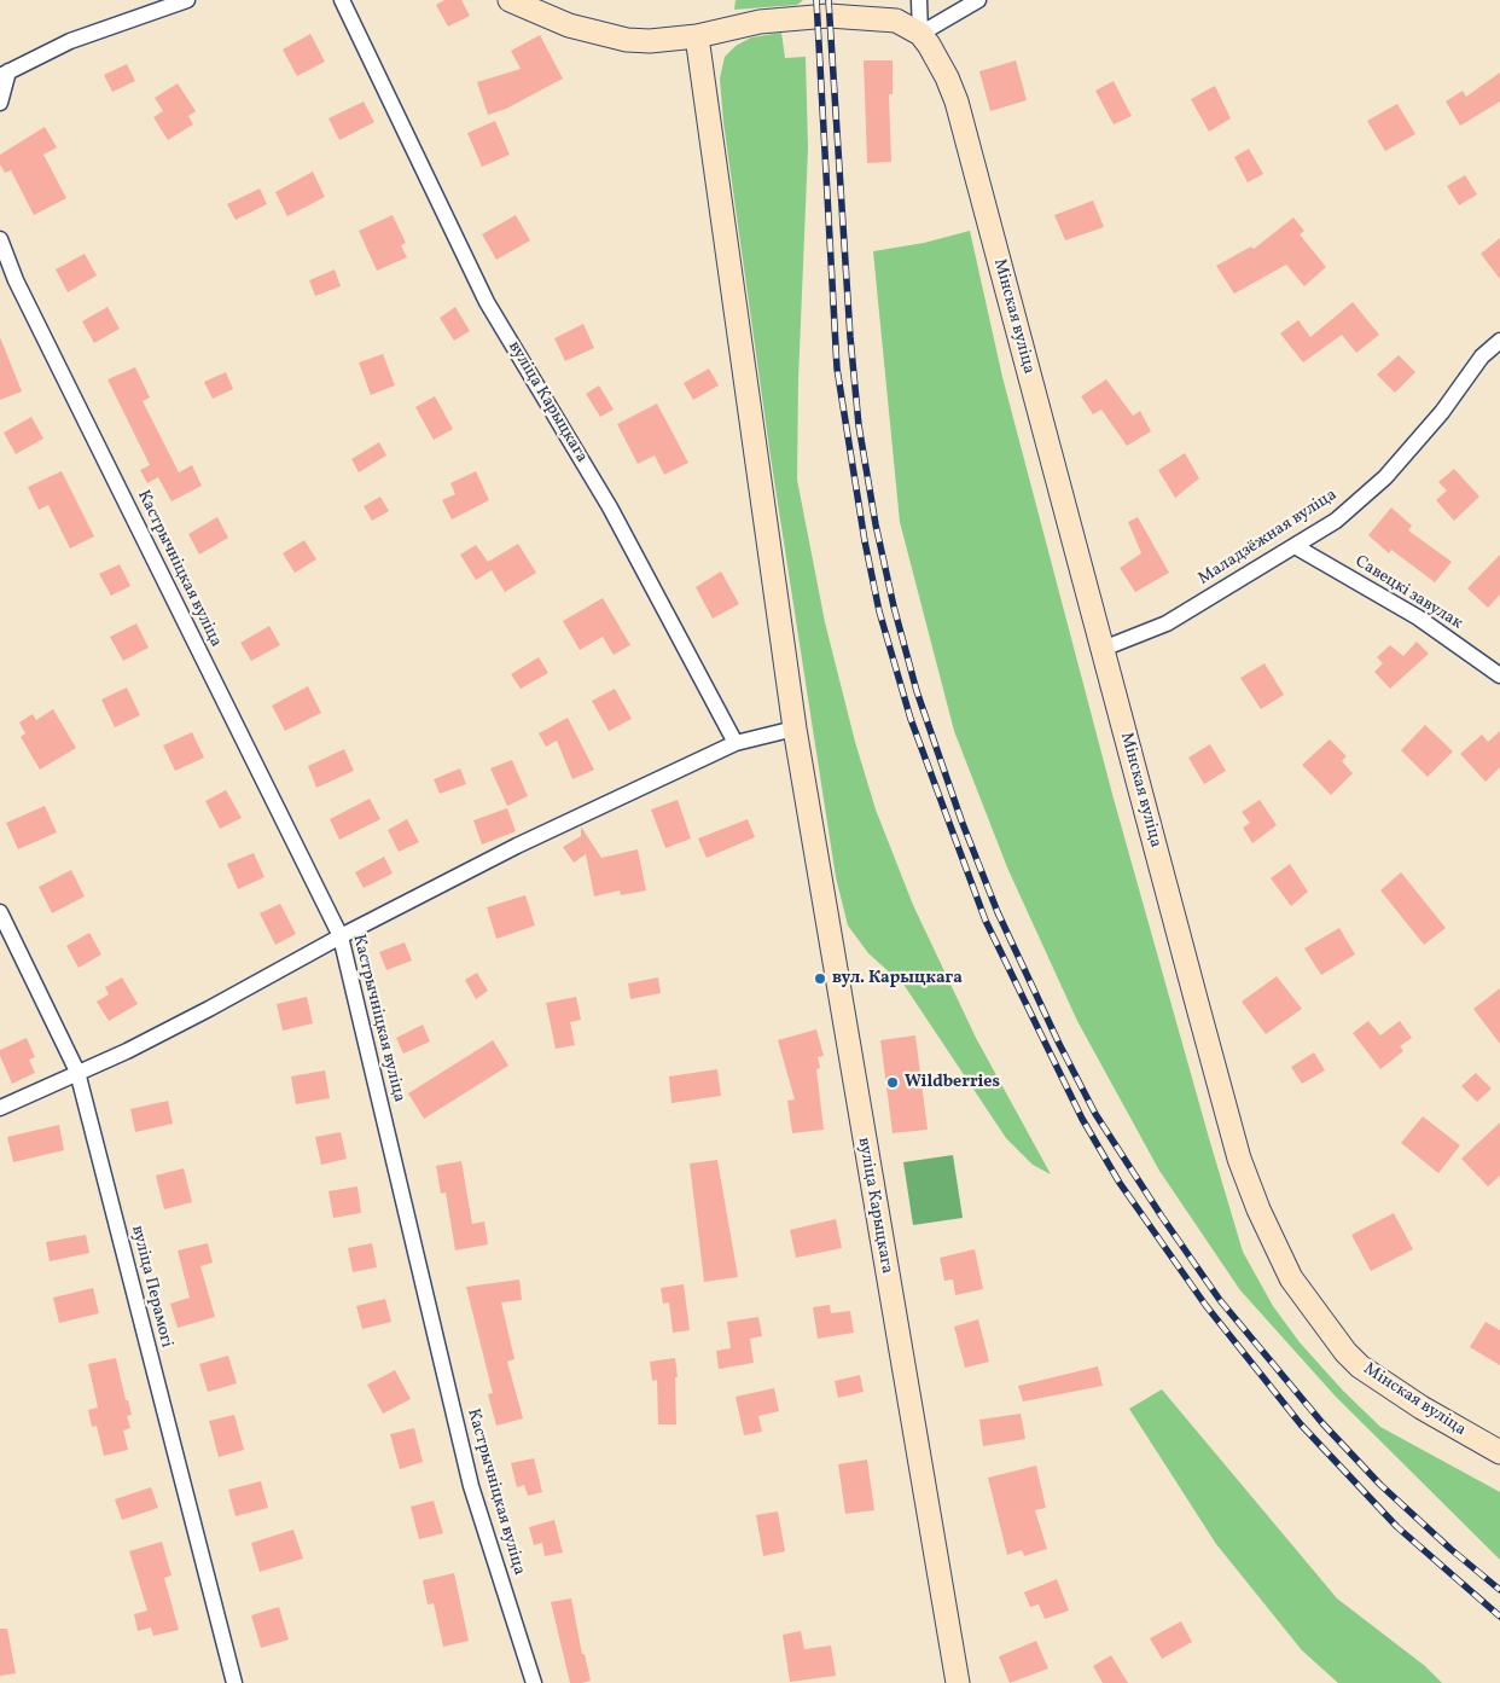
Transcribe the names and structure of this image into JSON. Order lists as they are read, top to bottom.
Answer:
{
  "streets": {
    "street": [
      "Мінская вуліца",
      "вуліца Карыцкага",
      "Маладзёжная вуліца",
      "Кастрычніцкая вуліца",
      "Савецкі завулак",
      "вуліца Перамогі"
    ]
  },
  "crossings": [
    ["Мінская вуліца", "Маладзёжная вуліца"],
    ["Маладзёжная вуліца", "Савецкі завулак"]
  ],
  "places": ["вул. Карыцкага", "Wildberries"]
}
